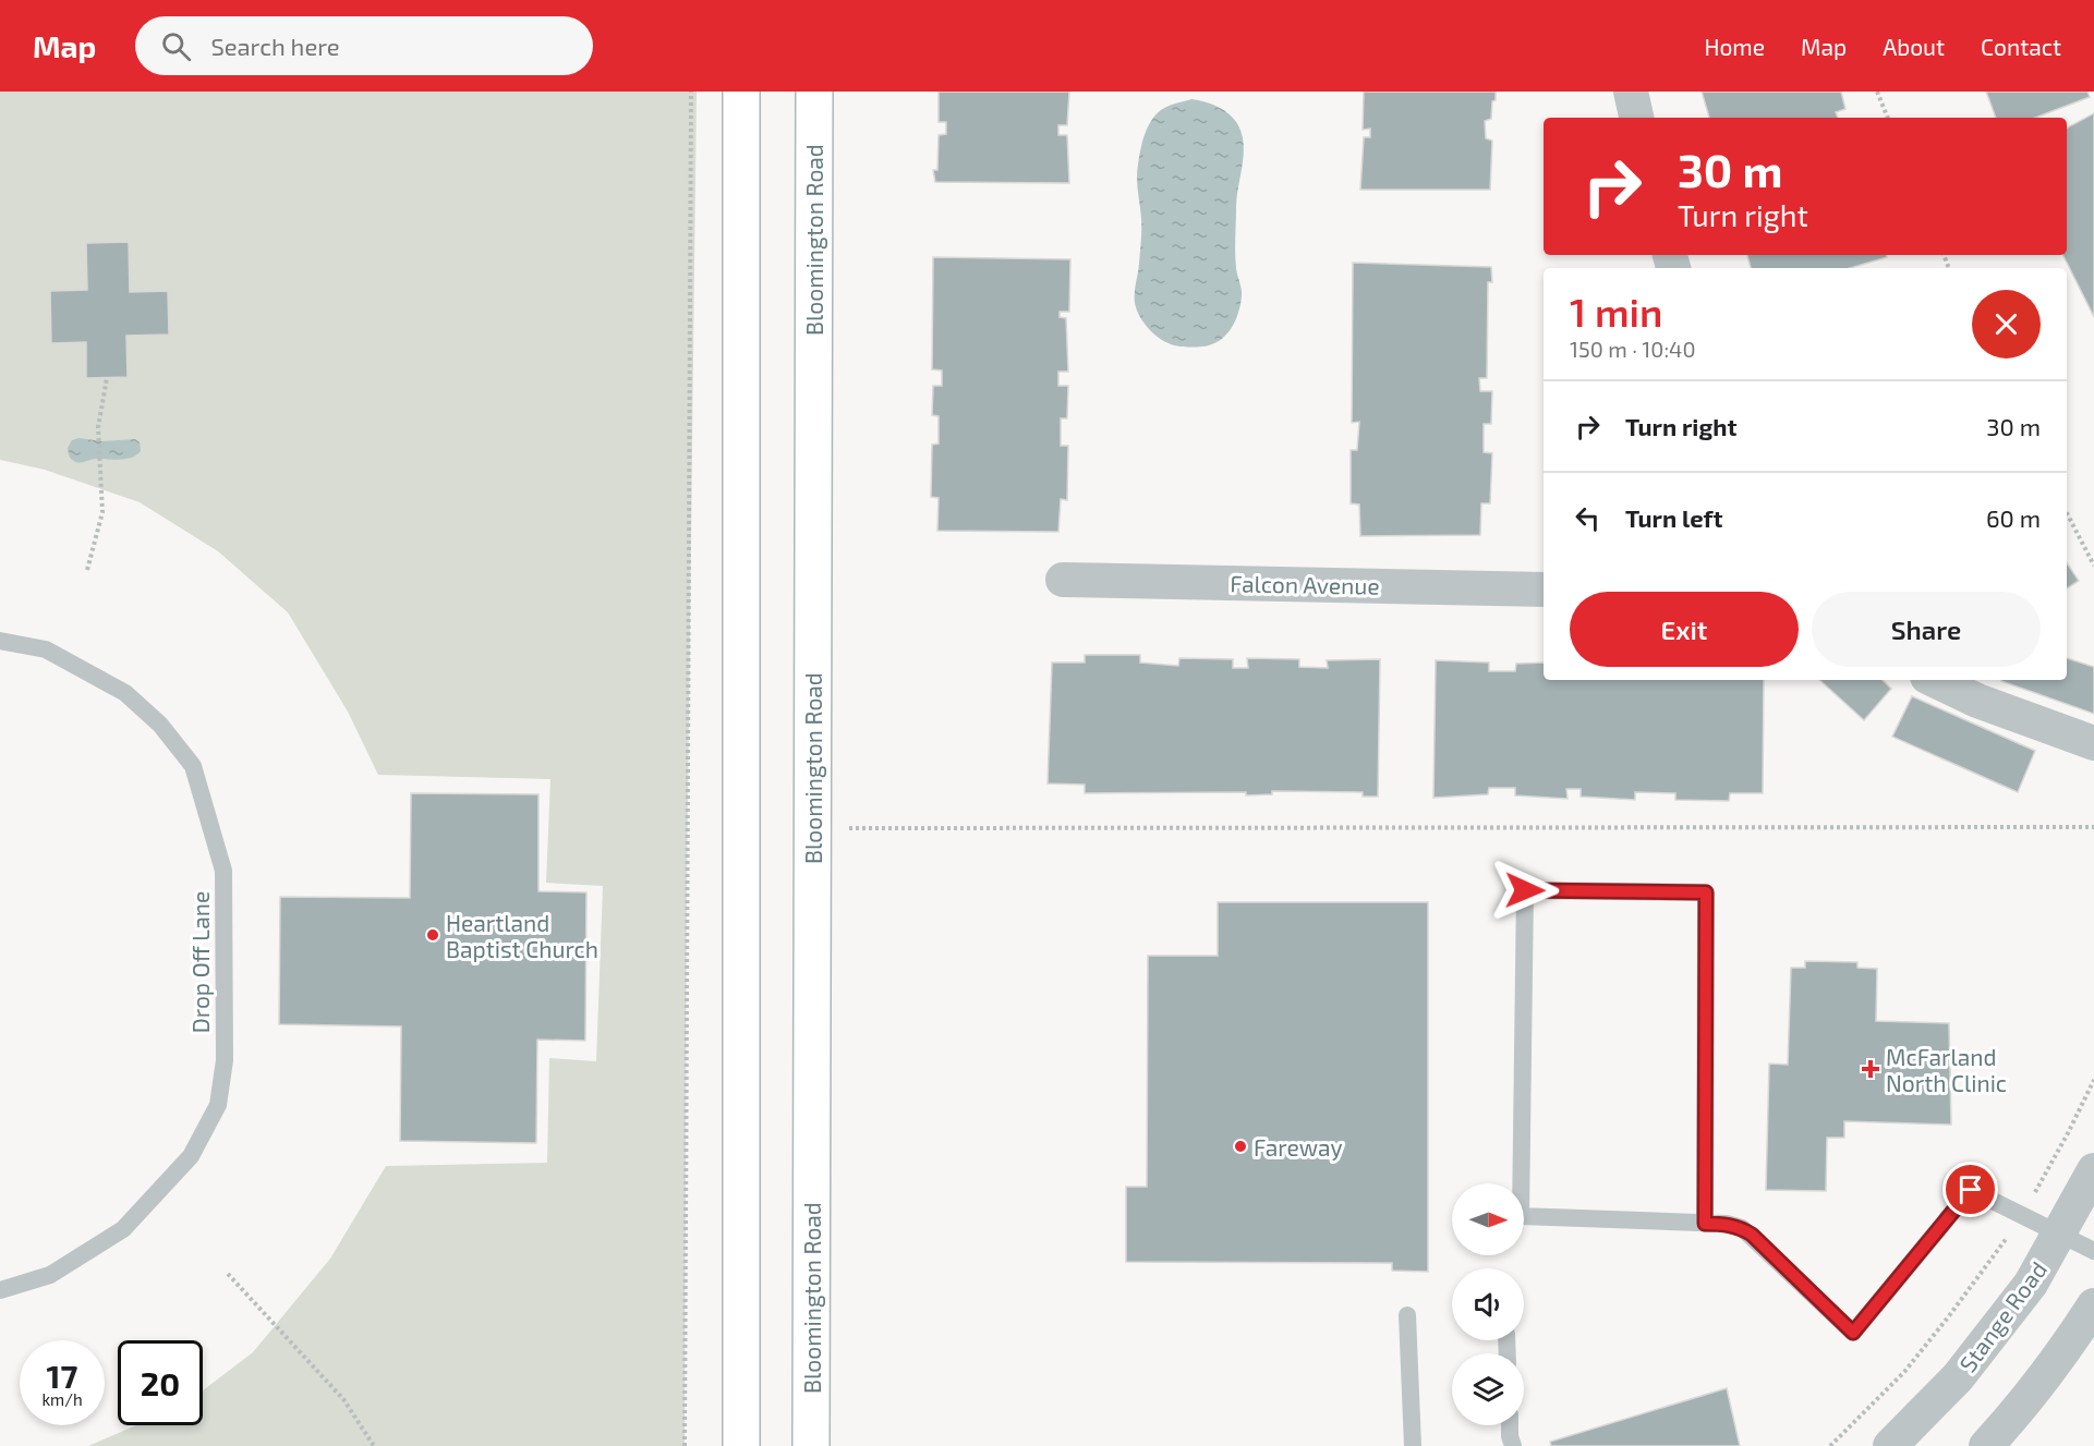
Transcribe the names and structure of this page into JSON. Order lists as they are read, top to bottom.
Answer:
{
  "streets": {
    "main road": ["Bloomington Road"],
    "street": ["Falcon Avenue", "Stange Road"],
    "lane": ["Drop Off Lane"]
  },
  "places": {
    "other": ["Heartland Baptist Church", "Fareway"],
    "health": ["McFarland North Clinic"]
  },
  "north": "right",
  "page": {
    "header": "Map",
    "search": "Search here",
    "nav": [
      "Home",
      "Map",
      "About",
      "Contact"
    ],
    "turn": ["30 m", "Turn right"],
    "heading": ["1 min", "150 m · 10:40"],
    "list": [
      {
        "name": "Turn right",
        "value": "30 m"
      },
      {
        "name": "Turn left",
        "value": "60 m"
      }
    ],
    "buttons": ["Exit", "Share"],
    "speed": "17 km/h",
    "limit": "20"
  }
}
